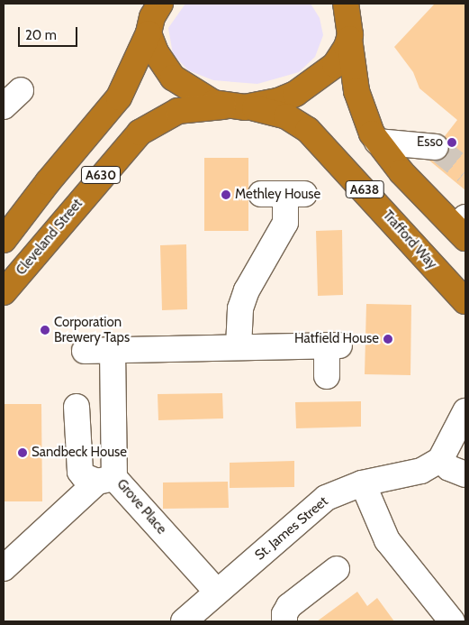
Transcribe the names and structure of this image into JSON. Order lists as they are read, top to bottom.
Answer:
{
  "streets": {
    "highway": [
      "A630",
      "A638",
      "Cleveland Street",
      "Trafford Way"
    ],
    "street": ["Grove Place", "St. James Street"]
  },
  "crossings": [
    ["A630", "A638"],
    ["A638", "Cleveland Street"],
    ["A638", "Trafford Way"],
    ["Cleveland Street", "Trafford Way"],
    ["Grove Place", "St. James Street"]
  ],
  "places": [
    "Esso",
    "Methley House",
    "Corporation Brewery Taps",
    "Hatfield House",
    "Sandbeck House"
  ],
  "scale_bar": "20 m"
}
